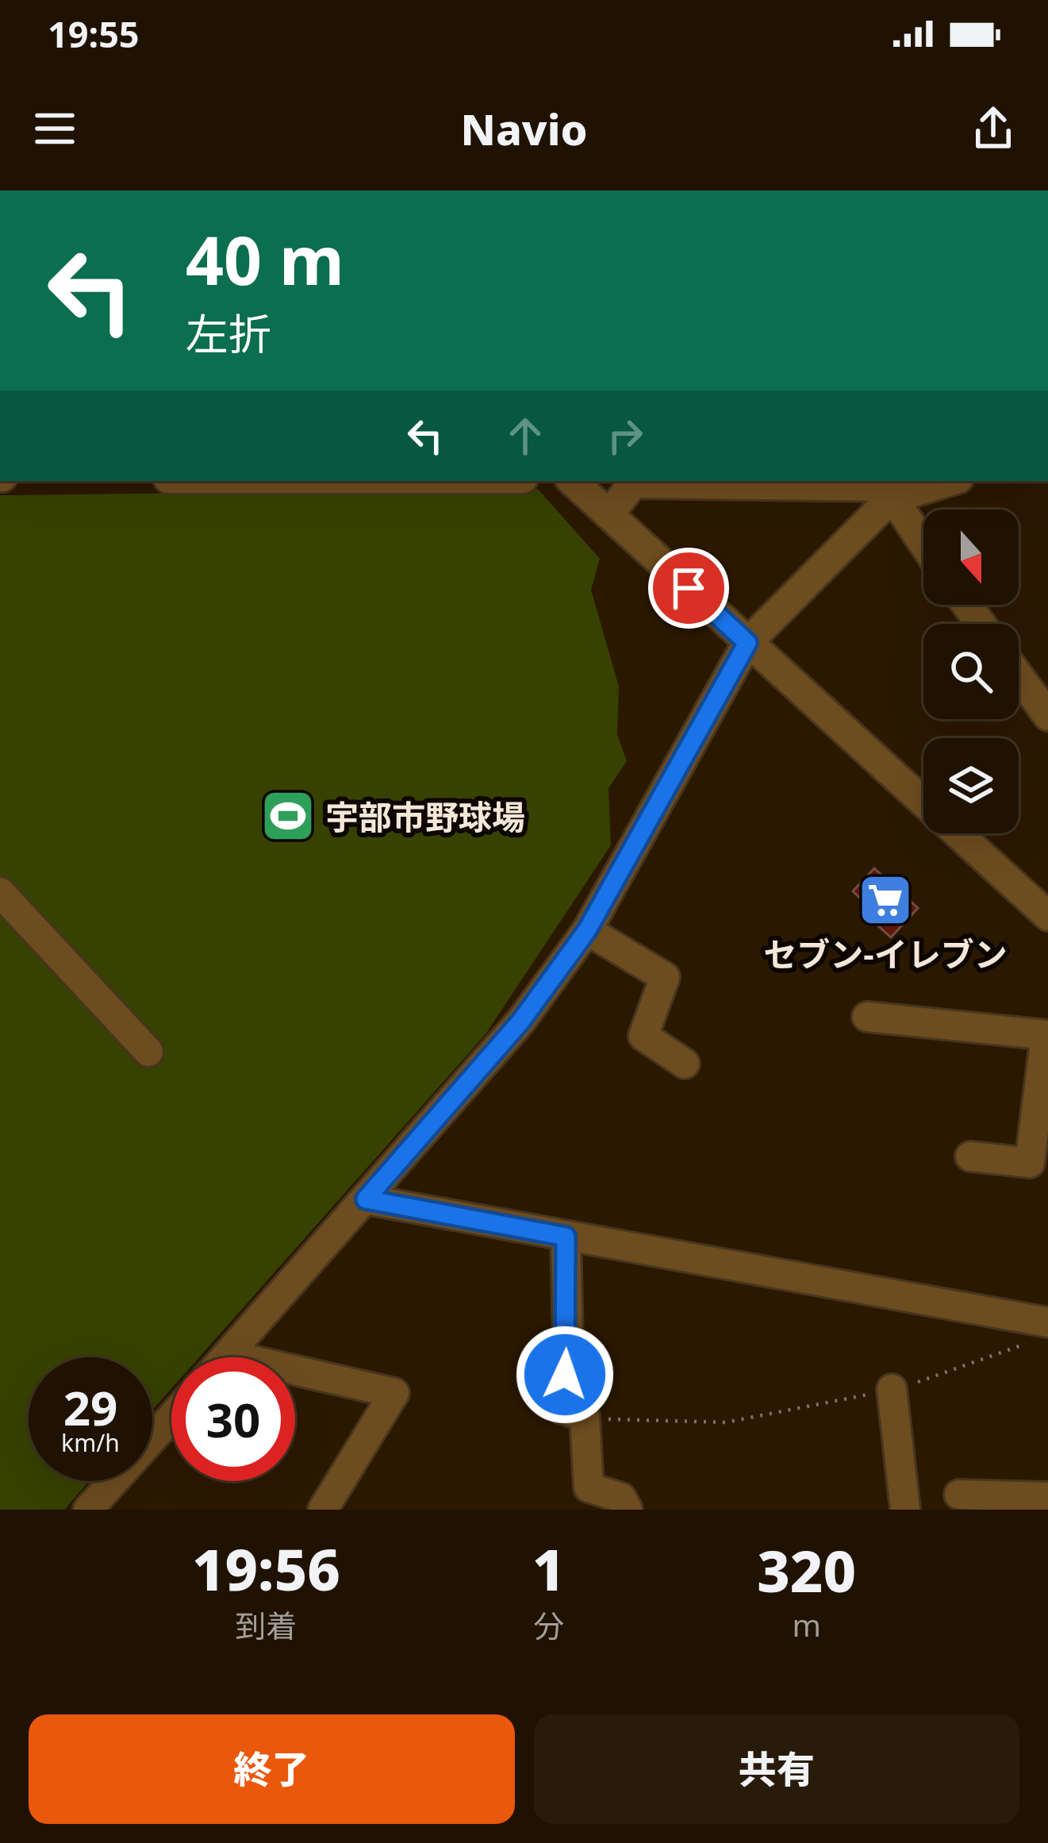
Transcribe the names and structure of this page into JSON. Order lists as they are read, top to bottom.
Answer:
{
  "places": {
    "sports": ["宇部市野球場"],
    "supermarket": ["セブン-イレブン"]
  },
  "north": "bottom",
  "page": {
    "status": "19:55",
    "header": "Navio",
    "turn": ["40 m", "左折"],
    "speed": "29 km/h",
    "limit": "30",
    "eta": [
      "19:56",
      "到着",
      "1",
      "分",
      "320",
      "m"
    ],
    "buttons": ["終了", "共有"]
  }
}
